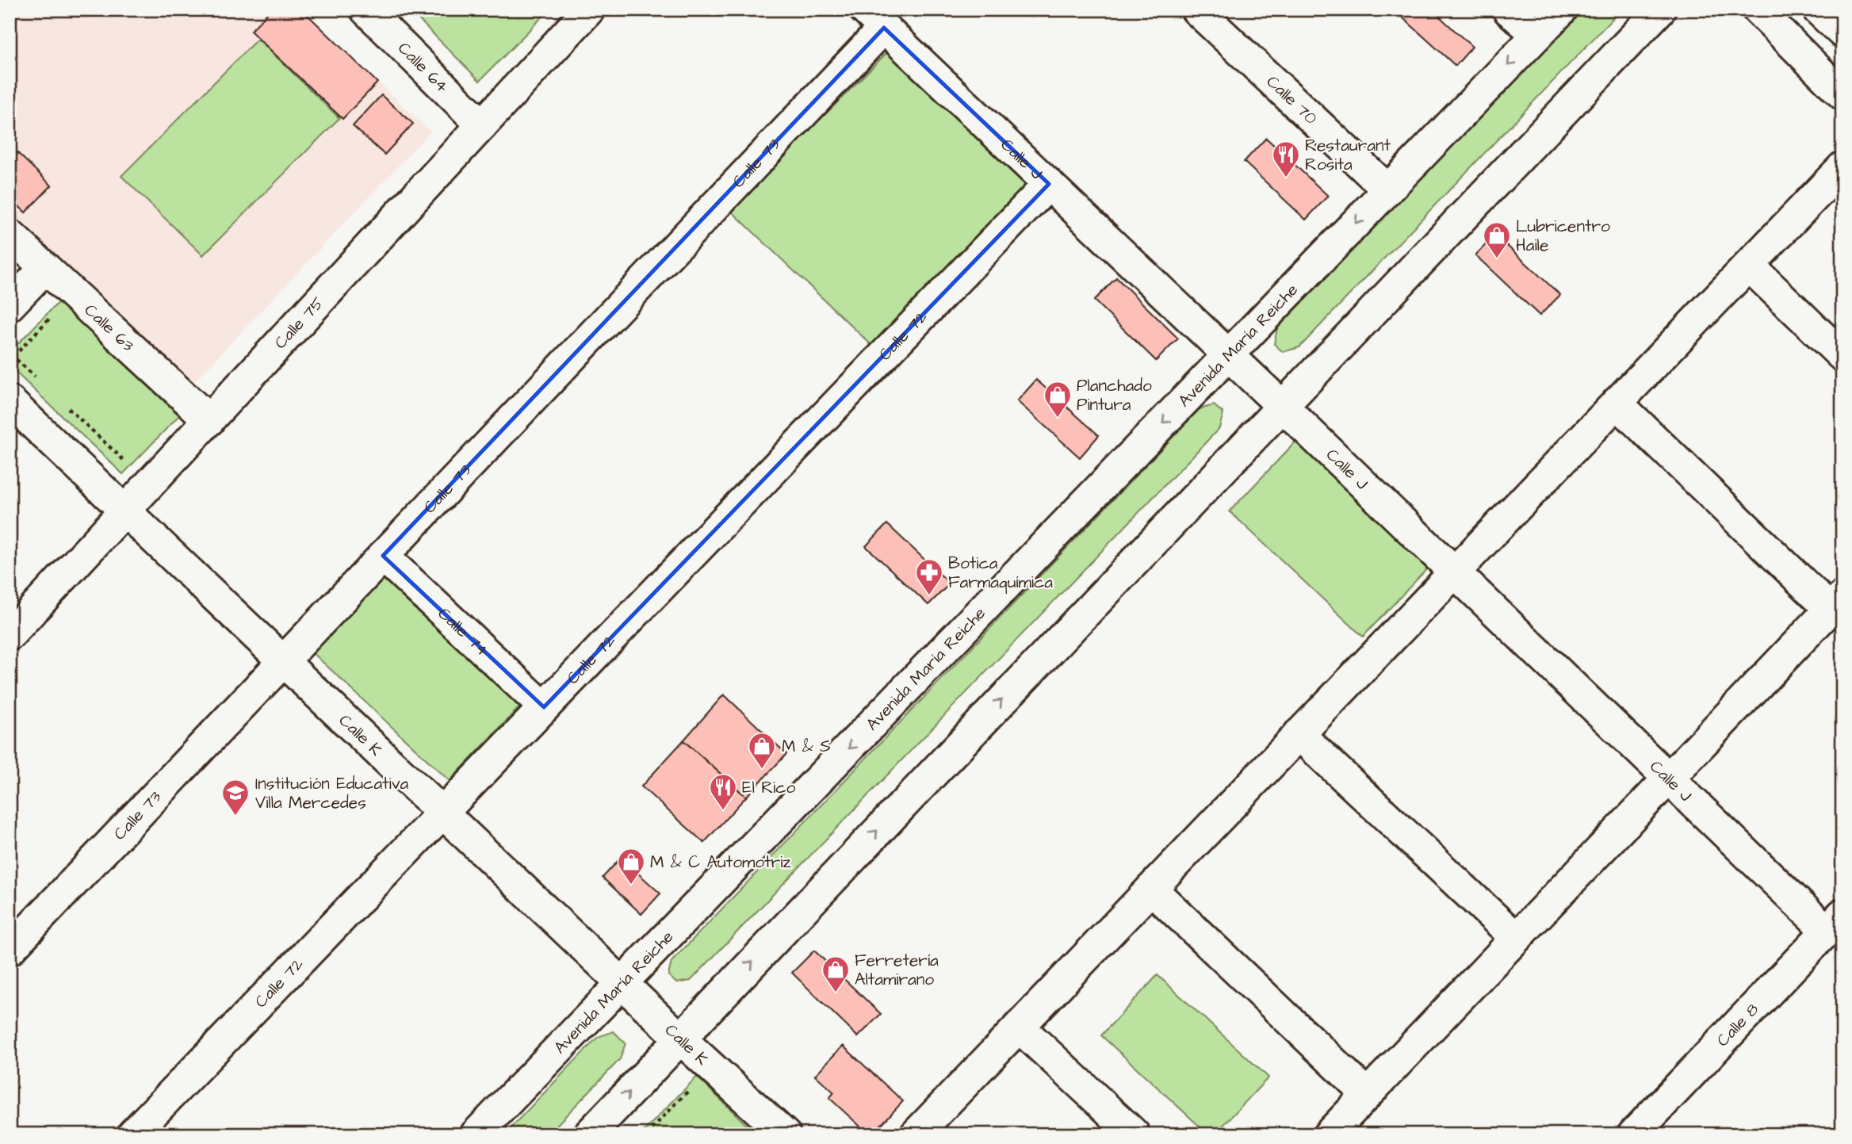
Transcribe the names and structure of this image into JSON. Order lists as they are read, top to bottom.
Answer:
{
  "streets": {
    "street": [
      "Calle 64",
      "Calle 70",
      "Calle J",
      "Calle 73",
      "Calle 75",
      "Calle 63",
      "Calle 72",
      "Avenida María Reiche",
      "Calle 74",
      "Calle K",
      "Calle 8"
    ]
  },
  "crossings": [
    ["Calle 64", "Calle 75"],
    ["Calle 70", "Avenida María Reiche"],
    ["Calle J", "Calle 73"],
    ["Calle J", "Calle 72"],
    ["Calle J", "Avenida María Reiche"],
    ["Calle J", "Calle 8"],
    ["Calle 73", "Calle 74"],
    ["Calle 73", "Calle K"],
    ["Calle 75", "Calle 63"],
    ["Calle 75", "Calle K"],
    ["Calle 72", "Calle 74"],
    ["Calle 72", "Calle K"],
    ["Avenida María Reiche", "Calle K"]
  ],
  "places": {
    "restaurant": ["Restaurant Rosita", "El Rico"],
    "shop": [
      "Lubricentro Haile",
      "Planchado Pintura",
      "M & S",
      "M & C Automotriz",
      "Ferretería Altamirano"
    ],
    "pharmacy": ["Botica Farmaquímica"],
    "school or university": ["Institución Educativa Villa Mercedes"]
  }
}
